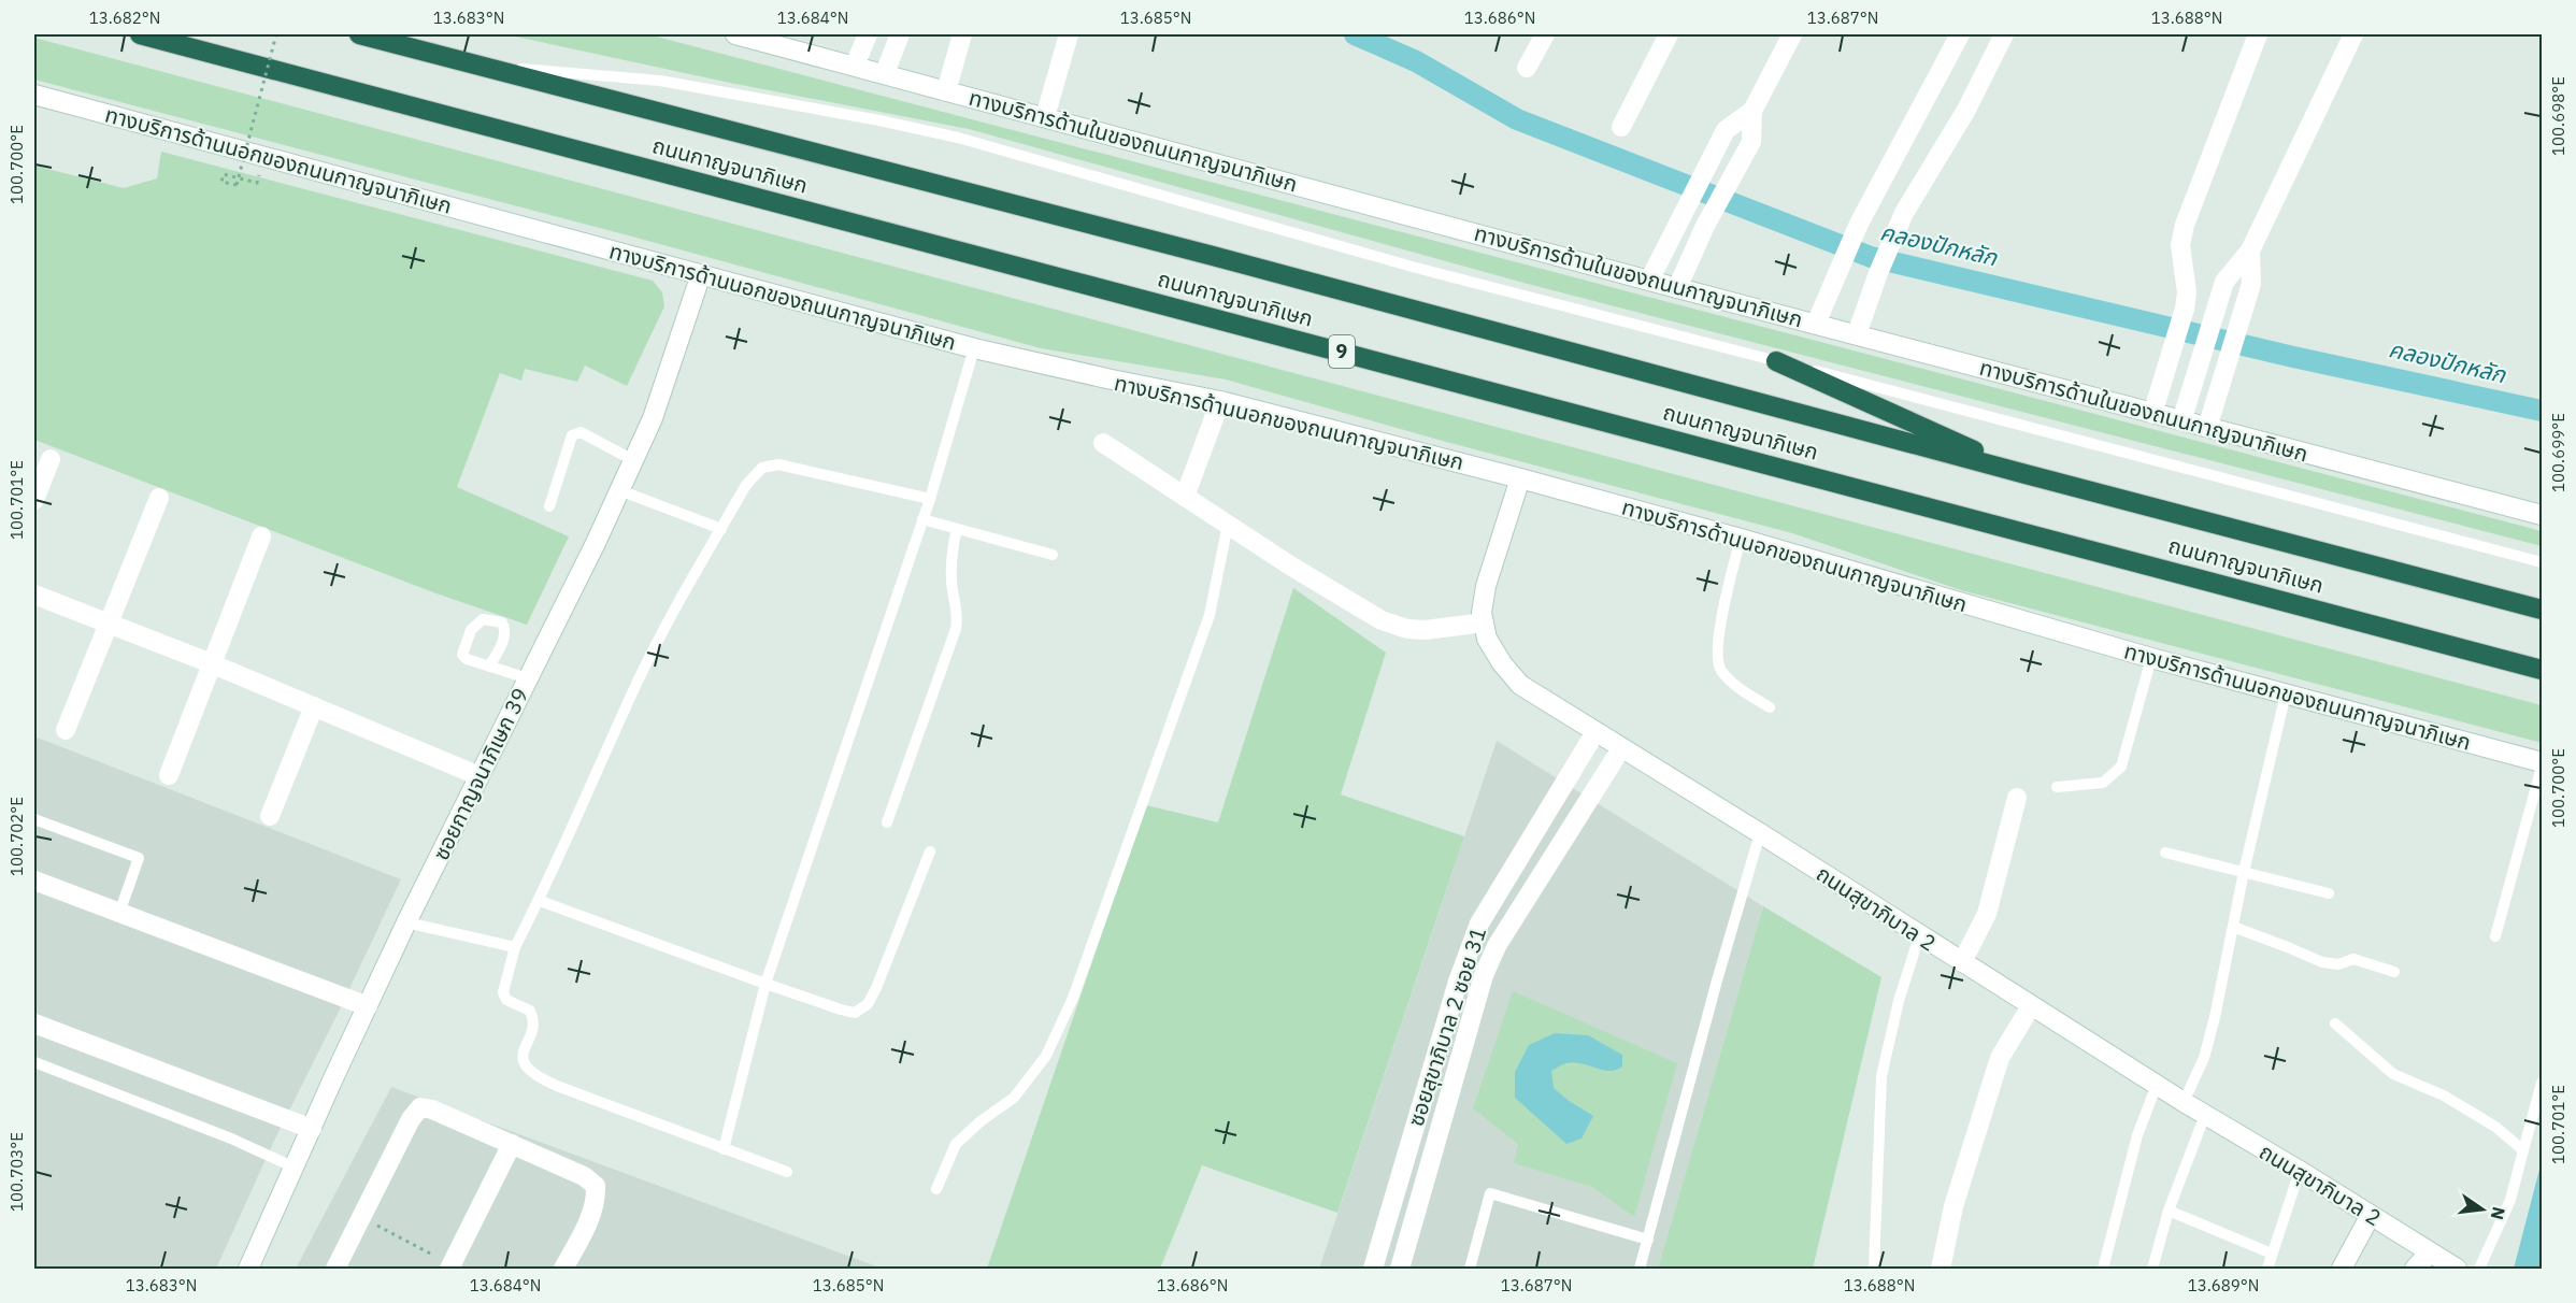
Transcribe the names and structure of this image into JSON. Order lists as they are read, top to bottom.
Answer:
{
  "streets": {
    "highway": ["ถนนกาญจนาภิเษก", "9"],
    "street": [
      "ทางบริการด้านในของถนนกาญจนาภิเษก",
      "ทางบริการด้านนอกของถนนกาญจนาภิเษก",
      "ซอยกาญจนาภิเษก 39",
      "ถนนสุขาภิบาล 2",
      "ซอยสุขาภิบาล 2 ซอย 31"
    ]
  },
  "crossings": [
    ["ทางบริการด้านนอกของถนนกาญจนาภิเษก", "ซอยกาญจนาภิเษก 39"],
    ["ทางบริการด้านนอกของถนนกาญจนาภิเษก", "ถนนสุขาภิบาล 2"],
    ["ถนนสุขาภิบาล 2", "ซอยสุขาภิบาล 2 ซอย 31"]
  ],
  "water": ["คลองปักหลัก"],
  "north": "right",
  "coordinates": [
    "13.682°N",
    "13.683°N",
    "13.684°N",
    "13.685°N",
    "13.686°N",
    "13.687°N",
    "13.688°N",
    "100.698°E",
    "100.700°E",
    "100.699°E",
    "100.701°E",
    "100.702°E",
    "100.703°E",
    "13.689°N"
  ]
}
